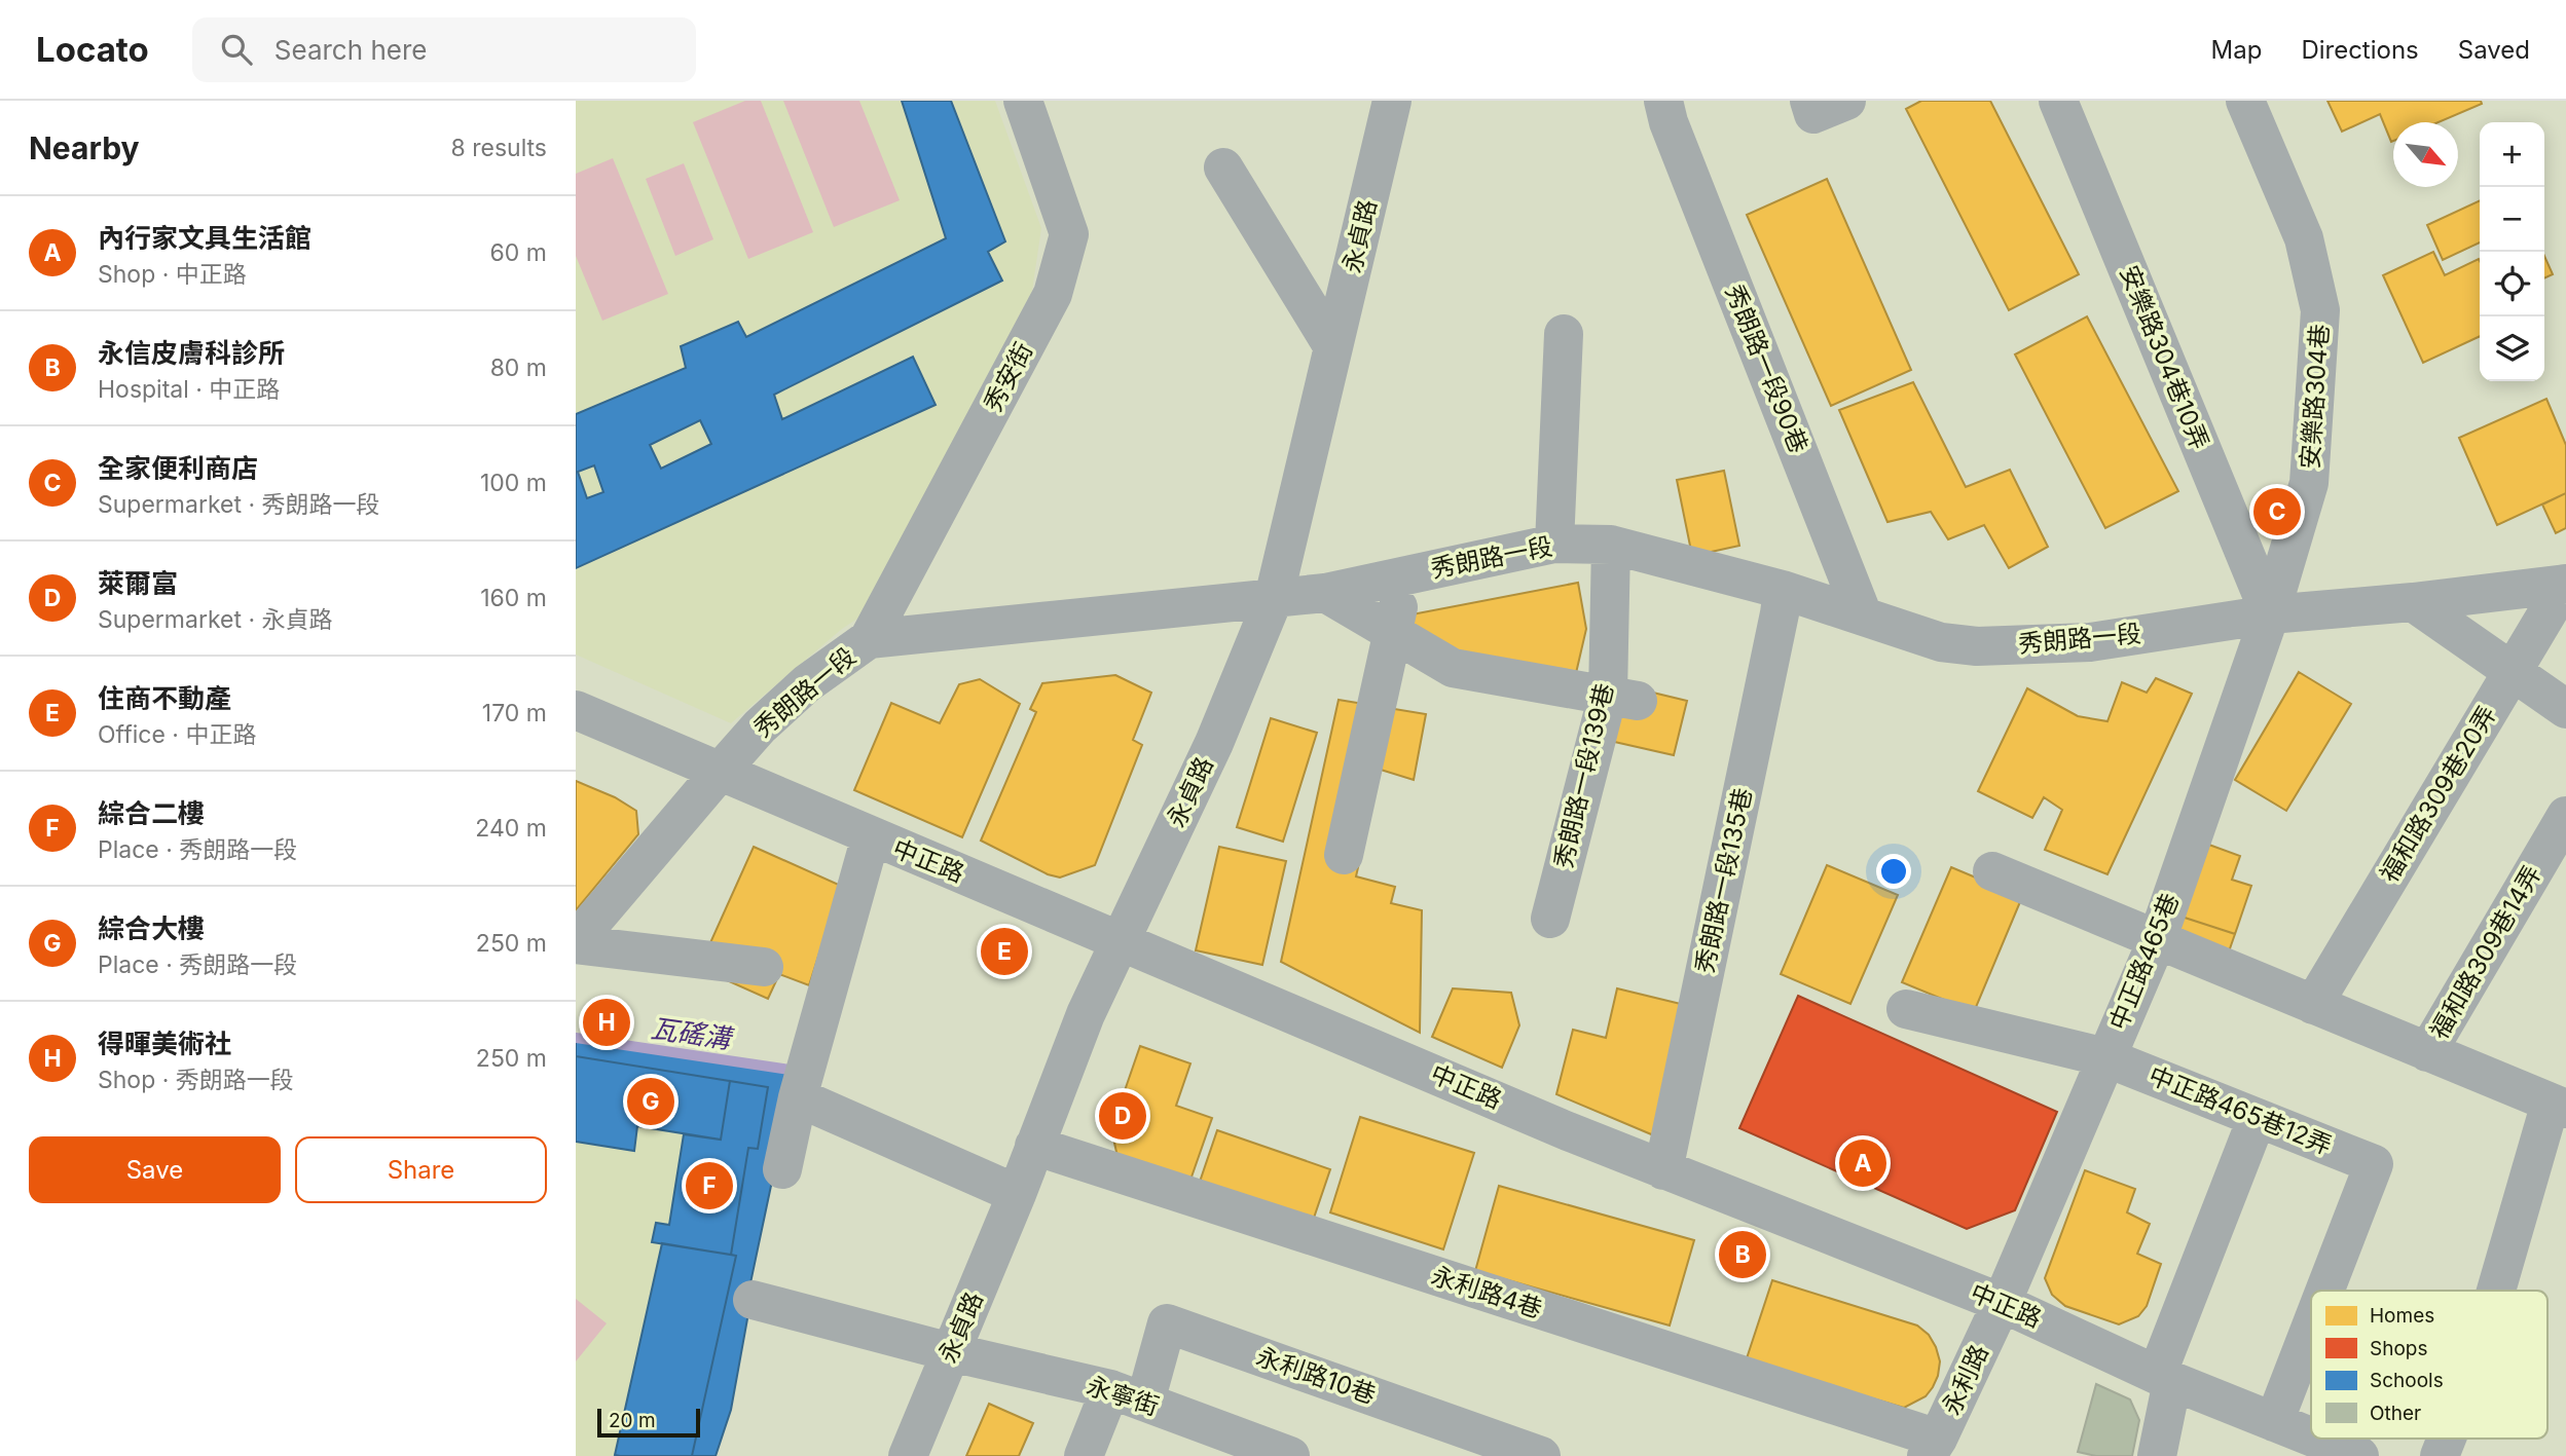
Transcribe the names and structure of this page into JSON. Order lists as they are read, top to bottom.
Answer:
{
  "streets": {
    "street": [
      "永貞路",
      "安樂路304巷10弄",
      "秀朗路一段90巷",
      "秀安街",
      "安樂路304巷",
      "秀朗路一段",
      "秀朗路一段139巷",
      "福和路309巷20弄",
      "中正路",
      "秀朗路一段135巷",
      "福和路309巷14弄",
      "中正路465巷",
      "中正路465巷12弄",
      "永利路4巷",
      "永利路10巷",
      "永利路",
      "永寧街"
    ]
  },
  "crossings": [
    ["永貞路", "秀朗路一段"],
    ["永貞路", "中正路"],
    ["永貞路", "永利路4巷"],
    ["永貞路", "永寧街"],
    ["安樂路304巷10弄", "安樂路304巷"],
    ["安樂路304巷10弄", "秀朗路一段"],
    ["安樂路304巷10弄", "中正路465巷"],
    ["秀朗路一段90巷", "秀朗路一段"],
    ["秀安街", "秀朗路一段"],
    ["安樂路304巷", "秀朗路一段"],
    ["安樂路304巷", "中正路465巷"],
    ["秀朗路一段", "秀朗路一段139巷"],
    ["秀朗路一段", "福和路309巷20弄"],
    ["秀朗路一段", "中正路"],
    ["秀朗路一段", "秀朗路一段135巷"],
    ["秀朗路一段", "中正路465巷"],
    ["中正路", "秀朗路一段135巷"],
    ["中正路", "中正路465巷"],
    ["中正路", "中正路465巷12弄"],
    ["中正路", "永利路"],
    ["中正路465巷", "中正路465巷12弄"],
    ["中正路465巷", "永利路"],
    ["永利路4巷", "永利路"],
    ["永利路10巷", "永寧街"]
  ],
  "water": ["瓦磘溝"],
  "legend": [
    "Homes",
    "Shops",
    "Schools",
    "Other"
  ],
  "scale_bar": "20 m",
  "north": "bottom right",
  "page": {
    "header": "Locato",
    "search": "Search here",
    "nav": ["Map", "Directions", "Saved"],
    "heading": ["Nearby", "8 results"],
    "map_buttons": ["+", "−"],
    "list": [
      {
        "mark": "A",
        "name": "內行家文具生活館",
        "note": "Shop · 中正路",
        "value": "60 m"
      },
      {
        "mark": "B",
        "name": "永信皮膚科診所",
        "note": "Hospital · 中正路",
        "value": "80 m"
      },
      {
        "mark": "C",
        "name": "全家便利商店",
        "note": "Supermarket · 秀朗路一段",
        "value": "100 m"
      },
      {
        "mark": "D",
        "name": "萊爾富",
        "note": "Supermarket · 永貞路",
        "value": "160 m"
      },
      {
        "mark": "E",
        "name": "住商不動產",
        "note": "Office · 中正路",
        "value": "170 m"
      },
      {
        "mark": "F",
        "name": "綜合二樓",
        "note": "Place · 秀朗路一段",
        "value": "240 m"
      },
      {
        "mark": "G",
        "name": "綜合大樓",
        "note": "Place · 秀朗路一段",
        "value": "250 m"
      },
      {
        "mark": "H",
        "name": "得暉美術社",
        "note": "Shop · 秀朗路一段",
        "value": "250 m"
      }
    ],
    "pins": [
      "C",
      "E",
      "H",
      "G",
      "D",
      "A",
      "F",
      "B"
    ],
    "buttons": ["Save", "Share"],
    "scale": "20 m"
  }
}
